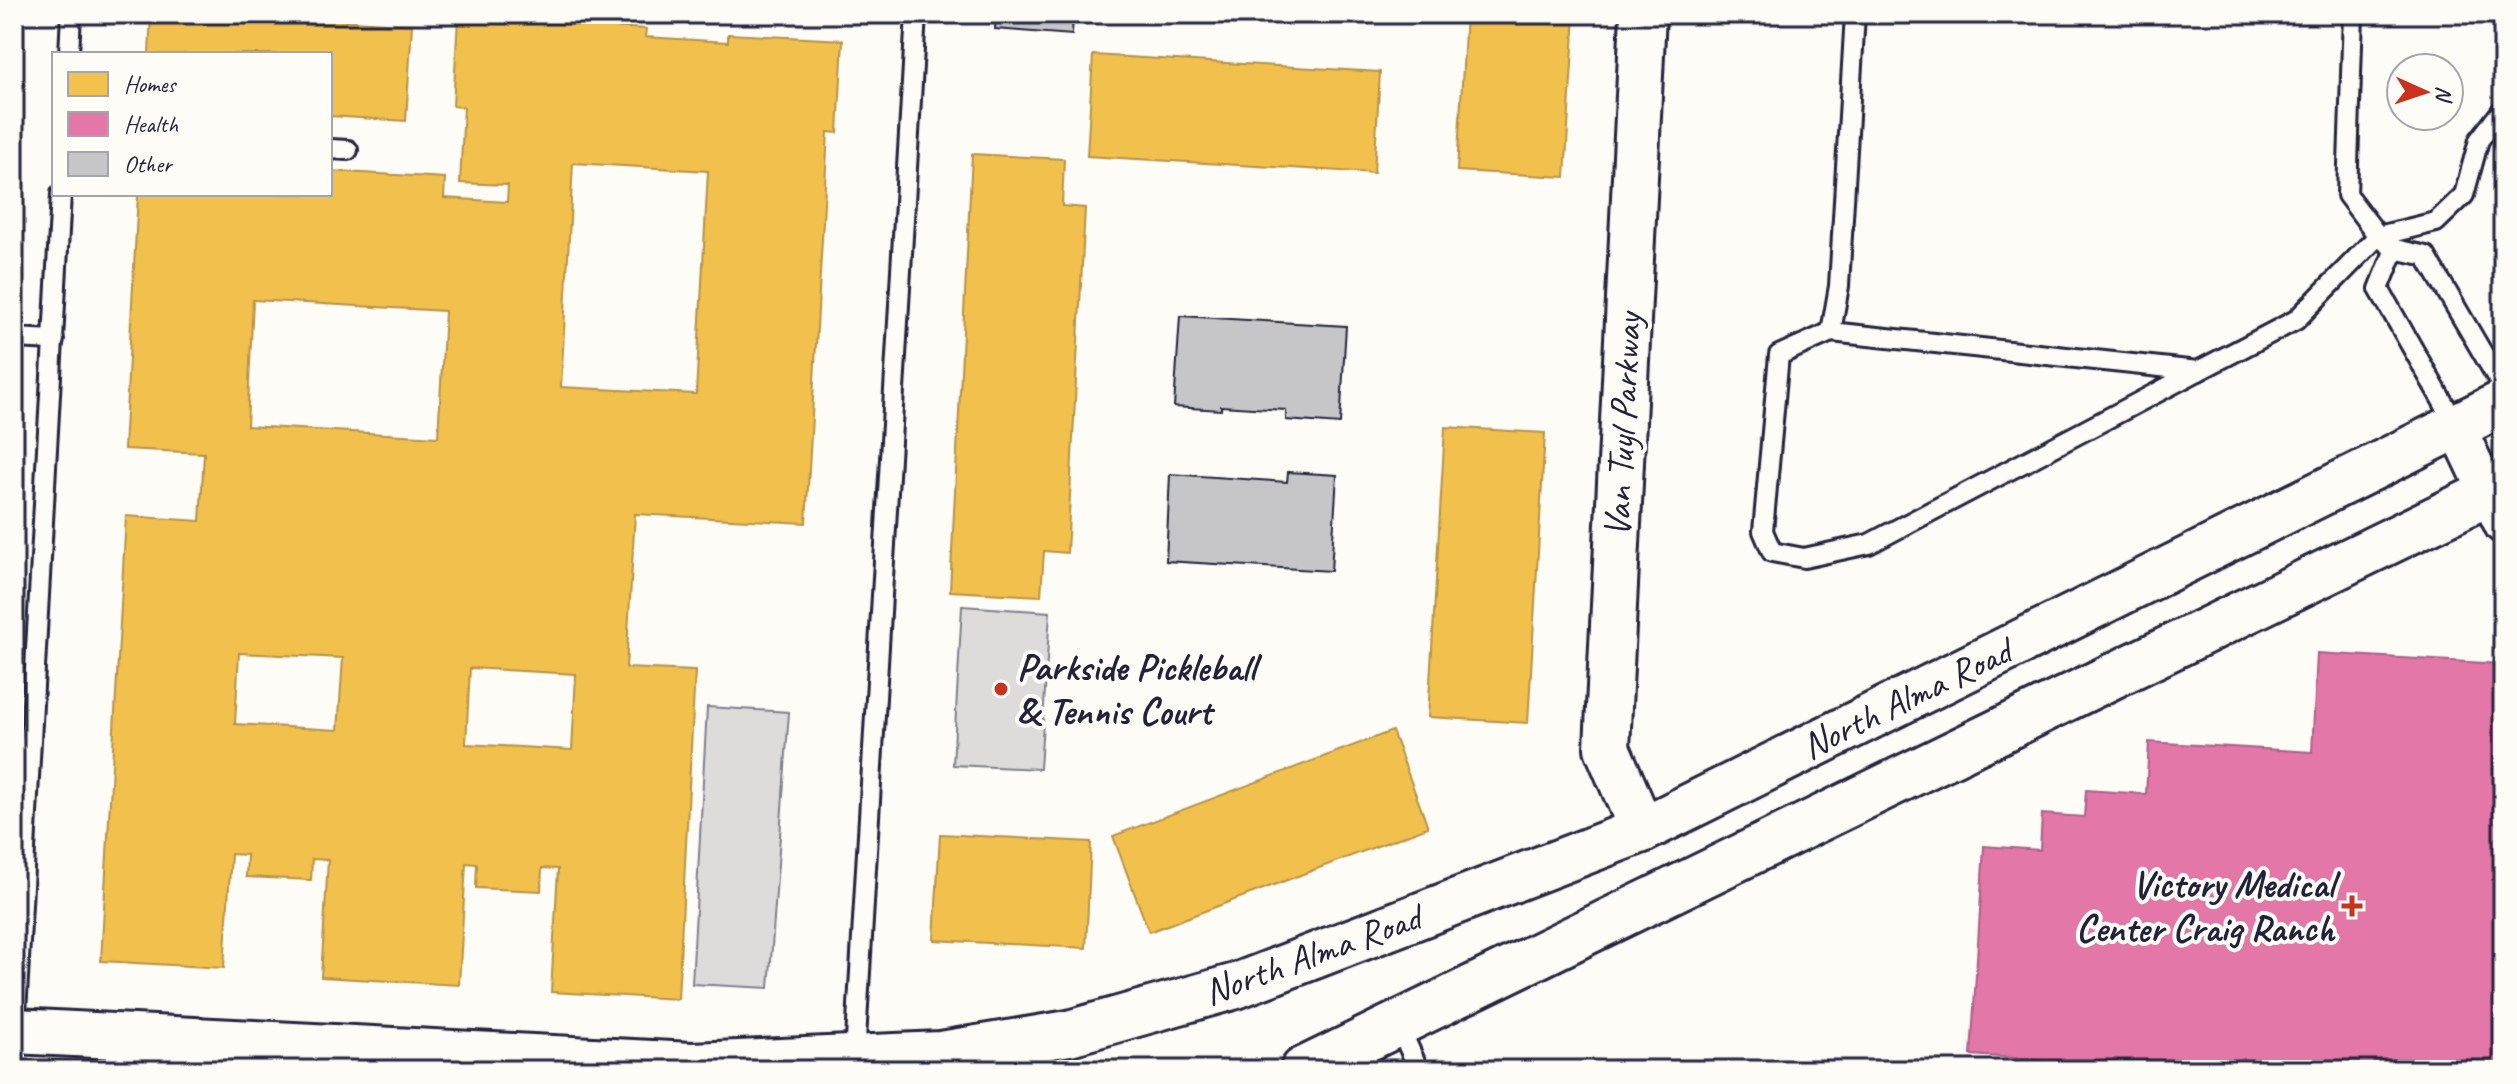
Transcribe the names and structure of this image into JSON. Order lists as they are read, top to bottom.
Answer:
{
  "streets": {
    "main road": ["Van Tuyl Parkway", "North Alma Road"]
  },
  "crossings": [
    ["Van Tuyl Parkway", "North Alma Road"]
  ],
  "places": {
    "other": ["Parkside Pickleball & Tennis Court"],
    "health": ["Victory Medical Center Craig Ranch"]
  },
  "legend": ["Homes", "Health", "Other"],
  "north": "right"
}
